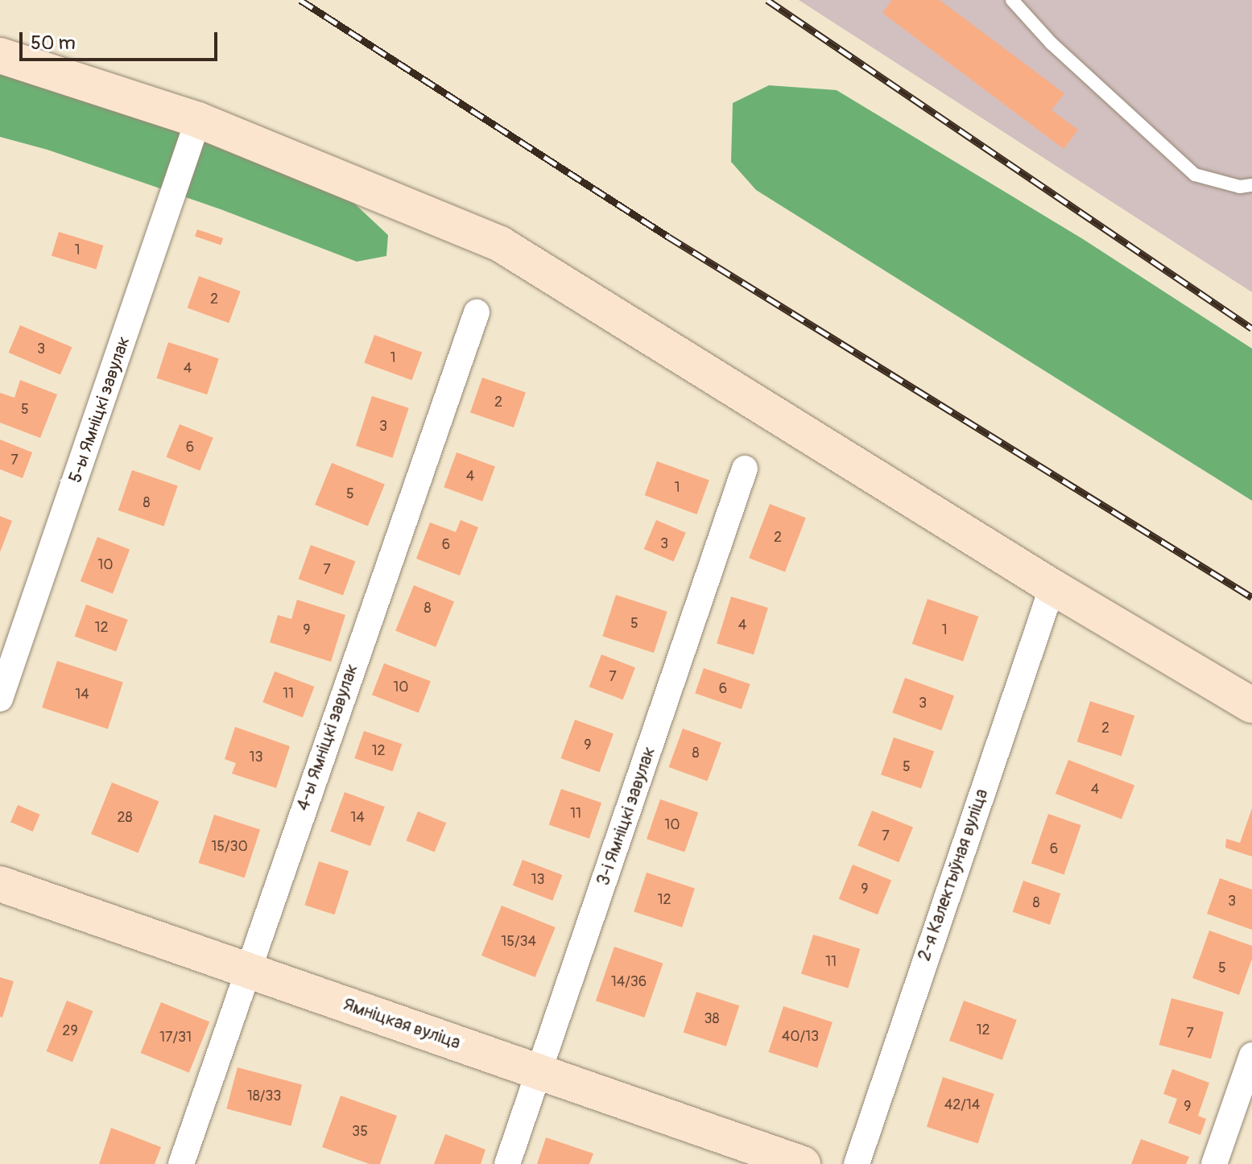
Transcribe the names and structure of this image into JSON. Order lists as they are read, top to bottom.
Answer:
{
  "streets": {
    "main road": ["Ямніцкая вуліца"],
    "street": [
      "5-ы Ямніцкі завулак",
      "4-ы Ямніцкі завулак",
      "3-і Ямніцкі завулак",
      "2-я Калектыўная вуліца"
    ]
  },
  "crossings": [
    ["4-ы Ямніцкі завулак", "Ямніцкая вуліца"],
    ["3-і Ямніцкі завулак", "Ямніцкая вуліца"]
  ],
  "house_numbers": [
    "1",
    "2",
    "3",
    "1",
    "4",
    "2",
    "5",
    "3",
    "6",
    "7",
    "4",
    "1",
    "5",
    "8",
    "2",
    "3",
    "6",
    "10",
    "7",
    "8",
    "5",
    "4",
    "12",
    "9",
    "1",
    "7",
    "10",
    "6",
    "11",
    "14",
    "3",
    "2",
    "9",
    "12",
    "8",
    "13",
    "5",
    "4",
    "11",
    "28",
    "14",
    "10",
    "7",
    "15/30",
    "6",
    "13",
    "9",
    "12",
    "3",
    "8",
    "15/34",
    "11",
    "5",
    "14/36",
    "38",
    "12",
    "29",
    "7",
    "40/13",
    "17/31",
    "18/33",
    "42/14",
    "9",
    "35"
  ],
  "scale_bar": "50 m"
}
